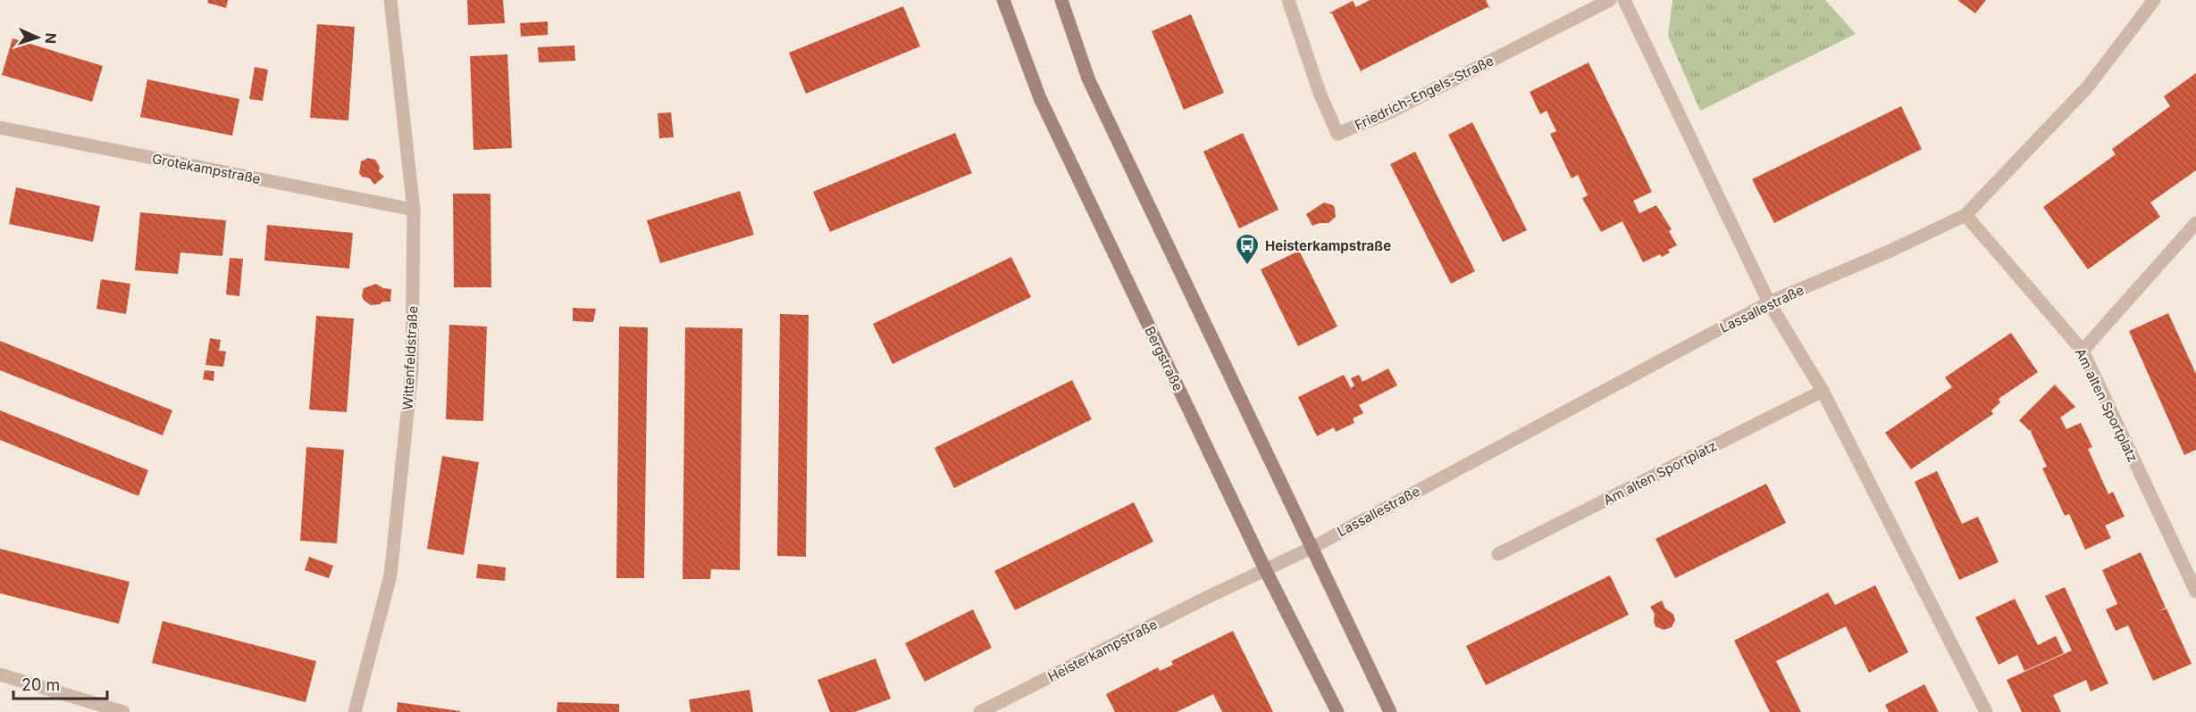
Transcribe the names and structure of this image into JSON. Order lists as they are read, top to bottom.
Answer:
{
  "streets": {
    "main road": ["Bergstraße"],
    "street": [
      "Friedrich-Engels-Straße",
      "Grotekampstraße",
      "Lassallestraße",
      "Wittenfeldstraße",
      "Am alten Sportplatz",
      "Heisterkampstraße"
    ]
  },
  "crossings": [
    ["Grotekampstraße", "Wittenfeldstraße"],
    ["Lassallestraße", "Am alten Sportplatz"],
    ["Lassallestraße", "Heisterkampstraße"],
    ["Bergstraße", "Heisterkampstraße"]
  ],
  "places": {
    "bus stop": ["Heisterkampstraße"]
  },
  "scale_bar": "20 m",
  "north": "right"
}
